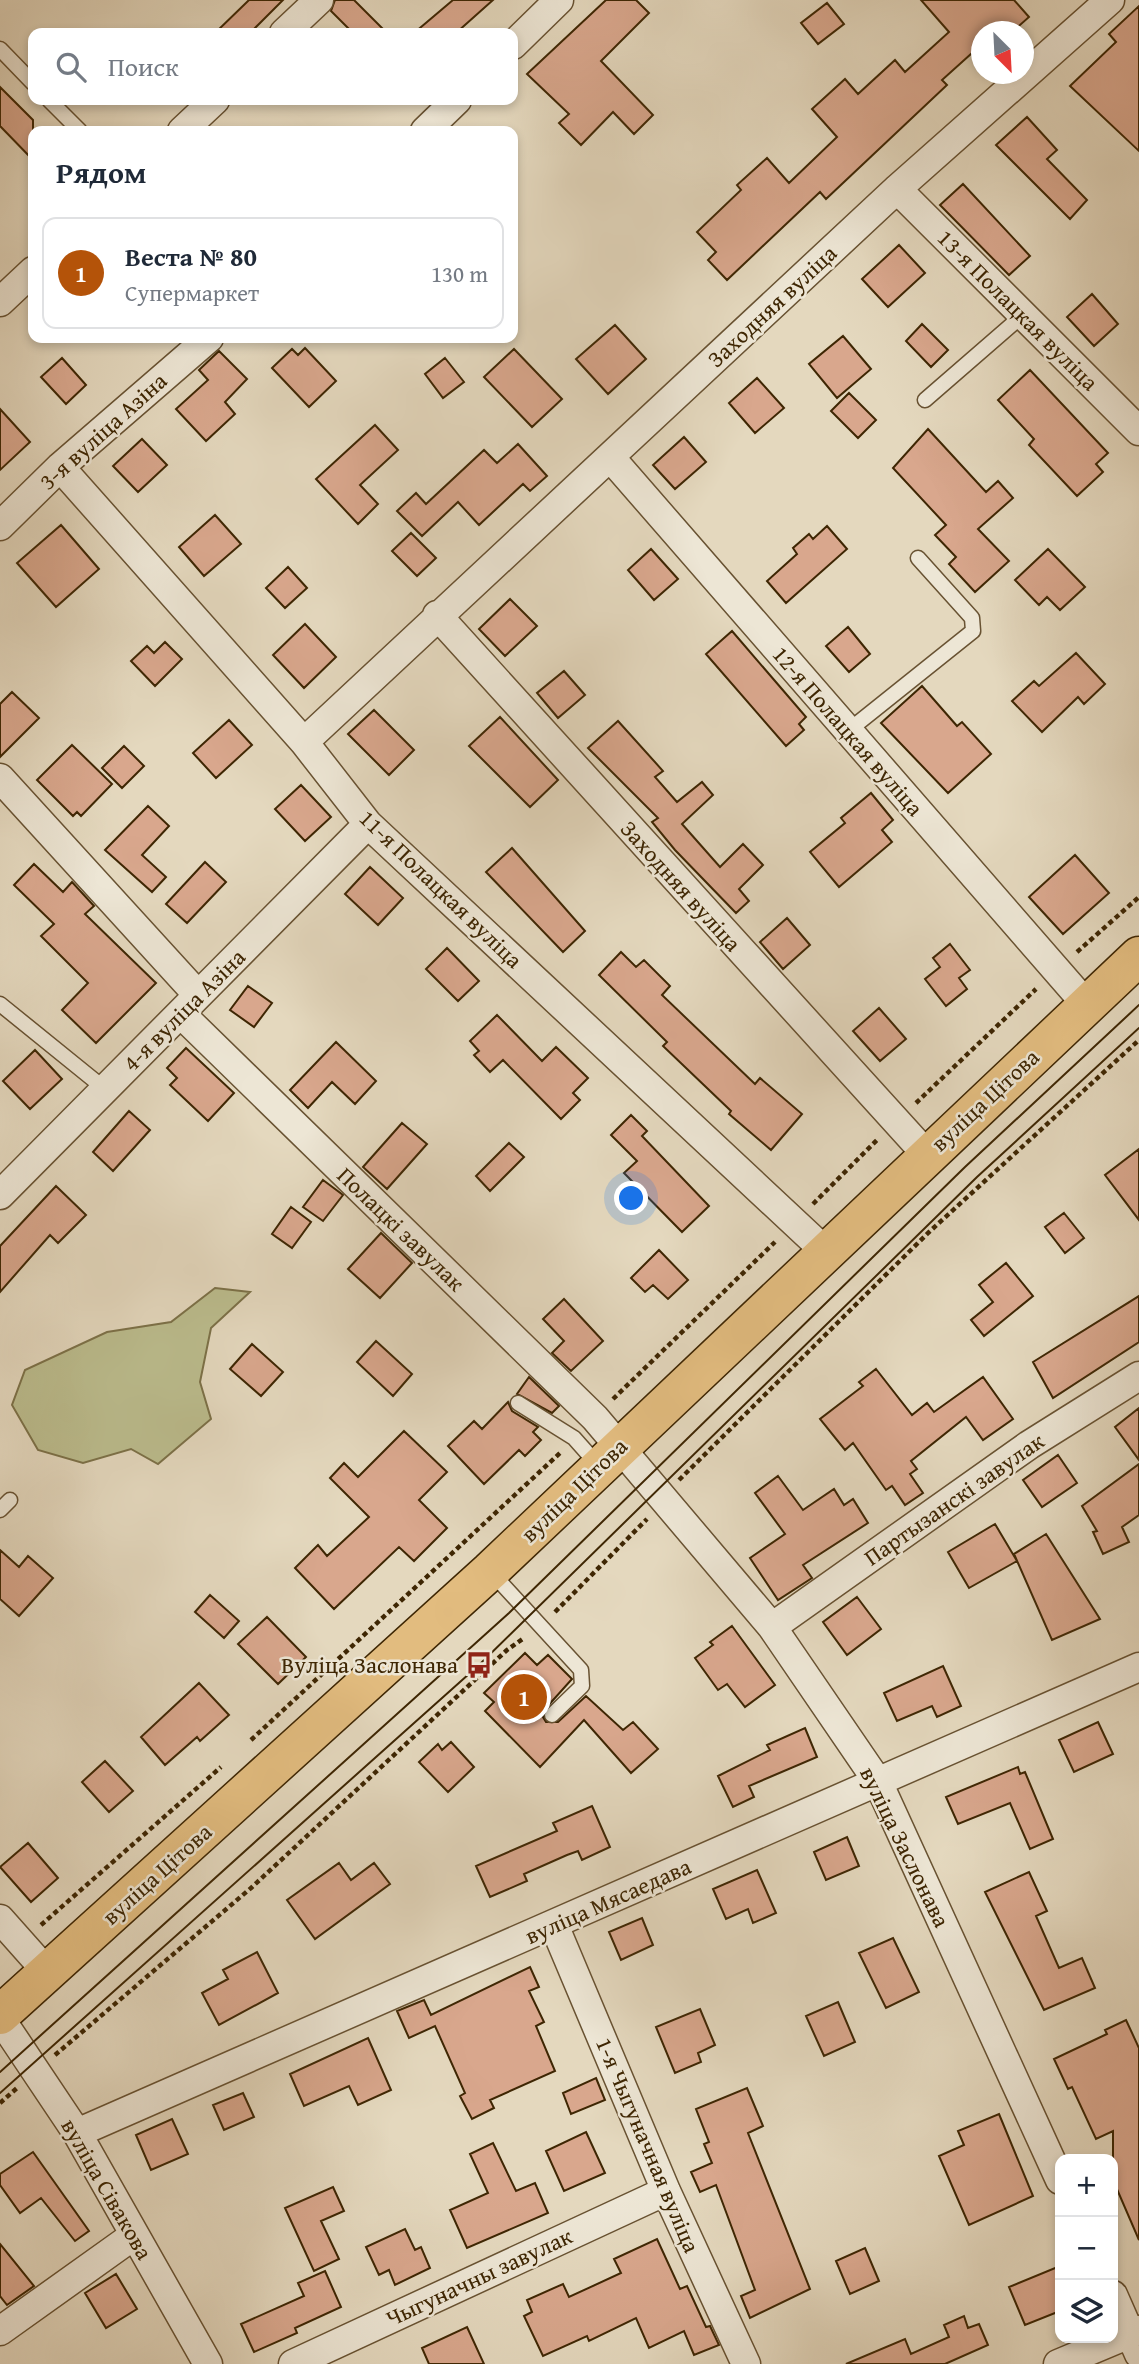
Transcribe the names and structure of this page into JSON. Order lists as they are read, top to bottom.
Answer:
{
  "streets": {
    "main road": ["вуліца Цітова"],
    "street": [
      "Заходняя вуліца",
      "13-я Полацкая вуліца",
      "3-я вуліца Азіна",
      "12-я Полацкая вуліца",
      "11-я Полацкая вуліца",
      "4-я вуліца Азіна",
      "Полацкі завулак",
      "Партызанскі завулак",
      "вуліца Заслонава",
      "вуліца Мясаедава",
      "1-я Чыгуначная вуліца",
      "вуліца Сівакова",
      "Чыгуначны завулак"
    ]
  },
  "crossings": [
    ["Заходняя вуліца", "13-я Полацкая вуліца"],
    ["Заходняя вуліца", "12-я Полацкая вуліца"],
    ["Заходняя вуліца", "11-я Полацкая вуліца"],
    ["Заходняя вуліца", "вуліца Цітова"],
    ["3-я вуліца Азіна", "11-я Полацкая вуліца"],
    ["12-я Полацкая вуліца", "вуліца Цітова"],
    ["11-я Полацкая вуліца", "4-я вуліца Азіна"],
    ["11-я Полацкая вуліца", "вуліца Цітова"],
    ["4-я вуліца Азіна", "Полацкі завулак"],
    ["вуліца Цітова", "Полацкі завулак"],
    ["вуліца Цітова", "вуліца Заслонава"],
    ["вуліца Цітова", "вуліца Сівакова"],
    ["Полацкі завулак", "вуліца Заслонава"],
    ["Партызанскі завулак", "вуліца Заслонава"],
    ["вуліца Заслонава", "вуліца Мясаедава"],
    ["вуліца Мясаедава", "1-я Чыгуначная вуліца"],
    ["вуліца Мясаедава", "вуліца Сівакова"],
    ["1-я Чыгуначная вуліца", "Чыгуначны завулак"]
  ],
  "places": {
    "bus stop": ["Вуліца Заслонава"]
  },
  "north": "bottom right",
  "page": {
    "search": "Поиск",
    "heading": "Рядом",
    "list": [
      {
        "mark": "1",
        "name": "Веста № 80",
        "note": "Супермаркет",
        "value": "130 m"
      }
    ],
    "pins": "1",
    "map_buttons": ["+", "−"]
  }
}
